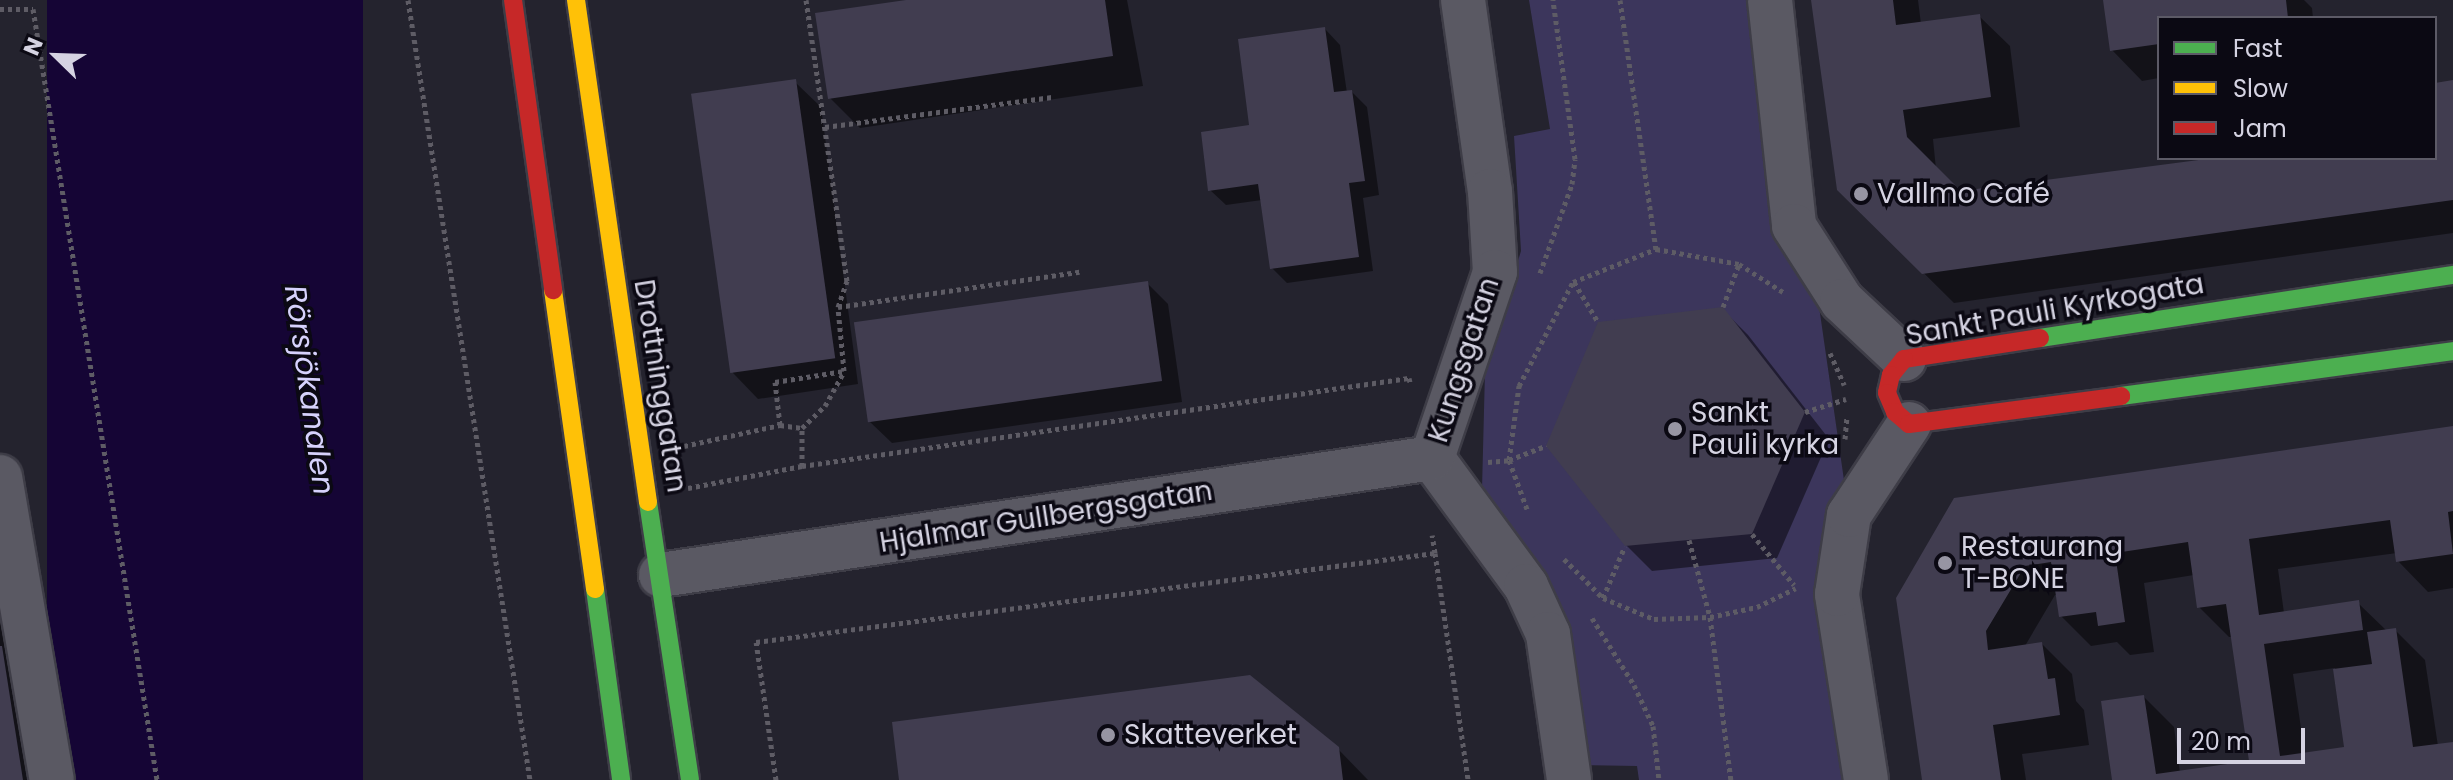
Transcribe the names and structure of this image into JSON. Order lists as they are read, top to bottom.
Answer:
{
  "streets": {
    "main road": ["Sankt Pauli Kyrkogata", "Drottninggatan"],
    "street": ["Kungsgatan", "Hjalmar Gullbergsgatan"]
  },
  "crossings": [
    ["Kungsgatan", "Hjalmar Gullbergsgatan"],
    ["Drottninggatan", "Hjalmar Gullbergsgatan"]
  ],
  "water": ["Rörsjökanalen"],
  "places": [
    "Vallmo Café",
    "Sankt Pauli kyrka",
    "Restaurang T-BONE",
    "Skatteverket"
  ],
  "legend": ["Fast", "Slow", "Jam"],
  "scale_bar": "20 m",
  "north": "top left"
}
